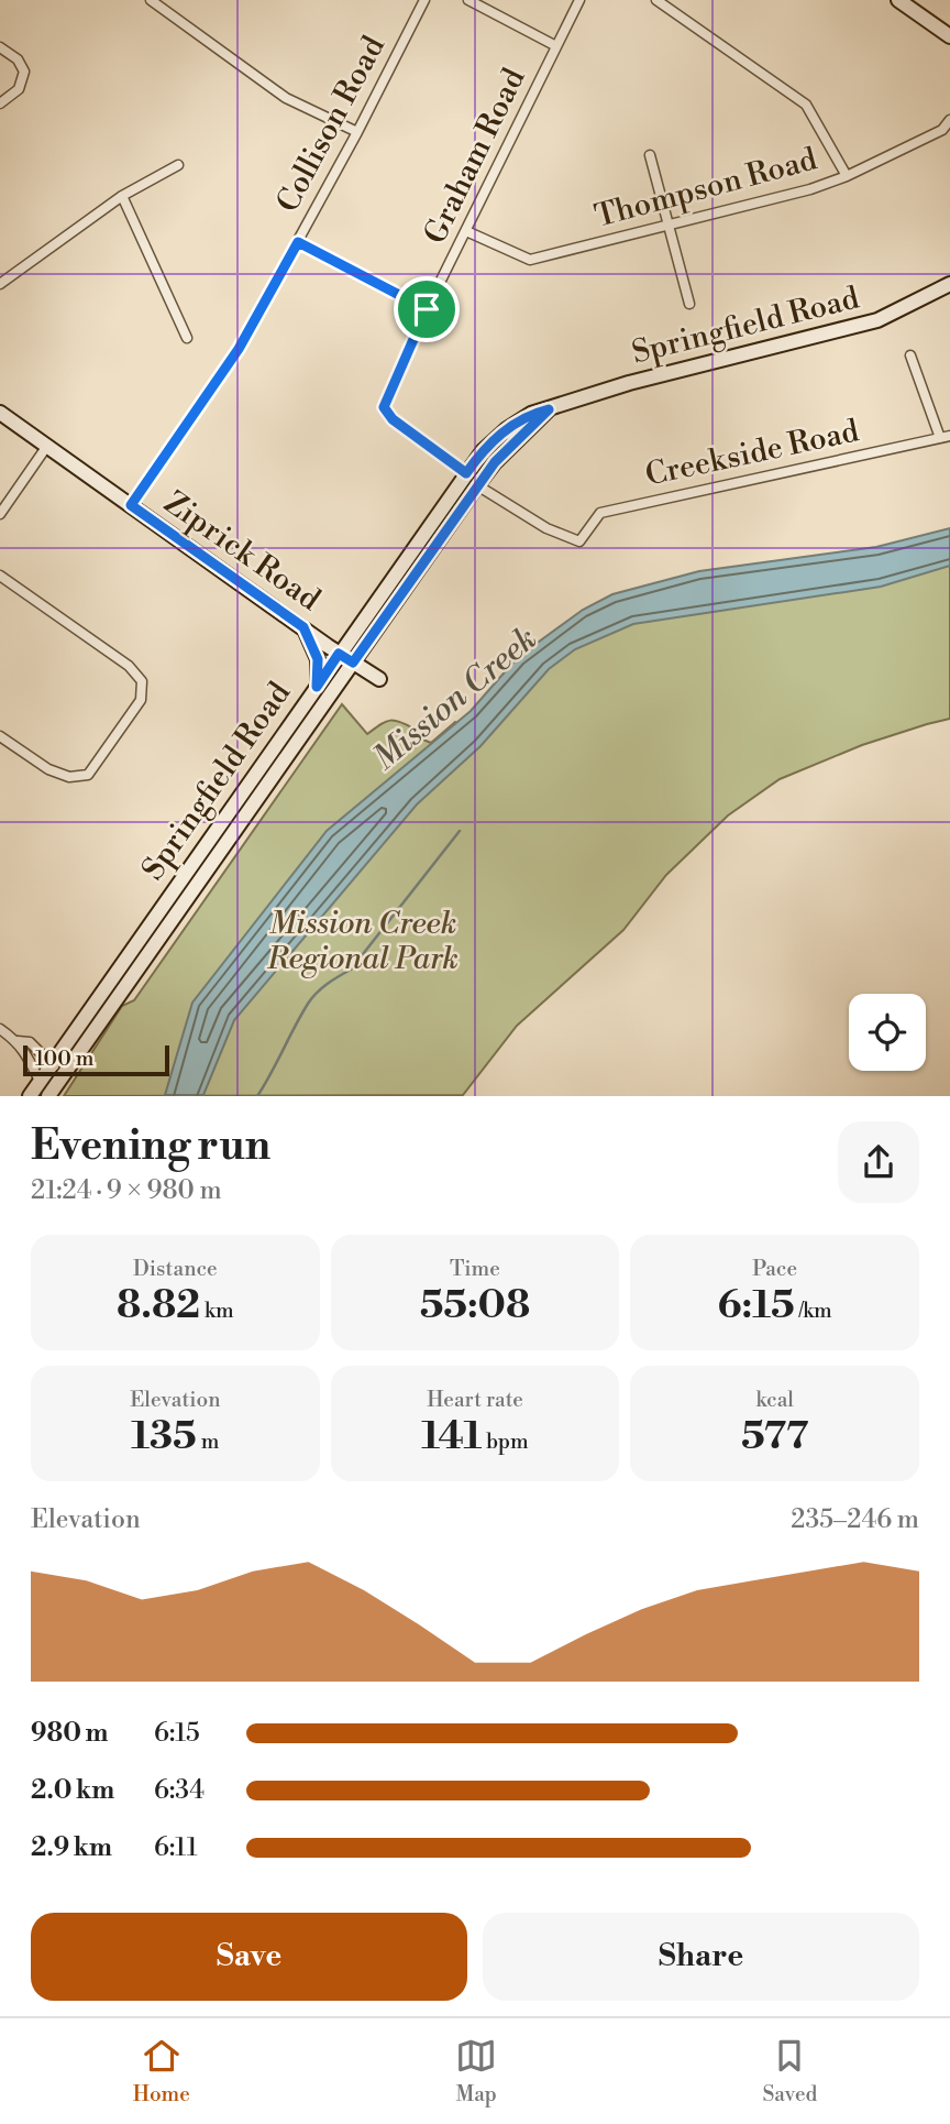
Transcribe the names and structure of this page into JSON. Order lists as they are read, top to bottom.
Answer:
{
  "streets": {
    "main road": ["Springfield Road", "Ziprick Road"],
    "street": [
      "Collison Road",
      "Graham Road",
      "Thompson Road",
      "Creekside Road"
    ]
  },
  "crossings": [
    ["Collison Road", "Ziprick Road"],
    ["Graham Road", "Thompson Road"],
    ["Graham Road", "Springfield Road"],
    ["Springfield Road", "Creekside Road"],
    ["Springfield Road", "Ziprick Road"]
  ],
  "water": ["Mission Creek"],
  "parks": ["Mission Creek Regional Park"],
  "scale_bar": "100 m",
  "page": {
    "scale": "100 m",
    "heading": ["Evening run", "21:24 · 9 × 980 m"],
    "stats": [
      ["Distance", "8.82 km"],
      ["Time", "55:08"],
      ["Pace", "6:15 /km"],
      ["Elevation", "135 m"],
      ["Heart rate", "141 bpm"],
      ["kcal", "577"]
    ],
    "chart": ["Elevation", "235–246 m"],
    "list": [
      {
        "name": "980 m",
        "note": "6:15"
      },
      {
        "name": "2.0 km",
        "note": "6:34"
      },
      {
        "name": "2.9 km",
        "note": "6:11"
      }
    ],
    "buttons": ["Save", "Share"],
    "tabs": ["Home", "Map", "Saved"]
  }
}
